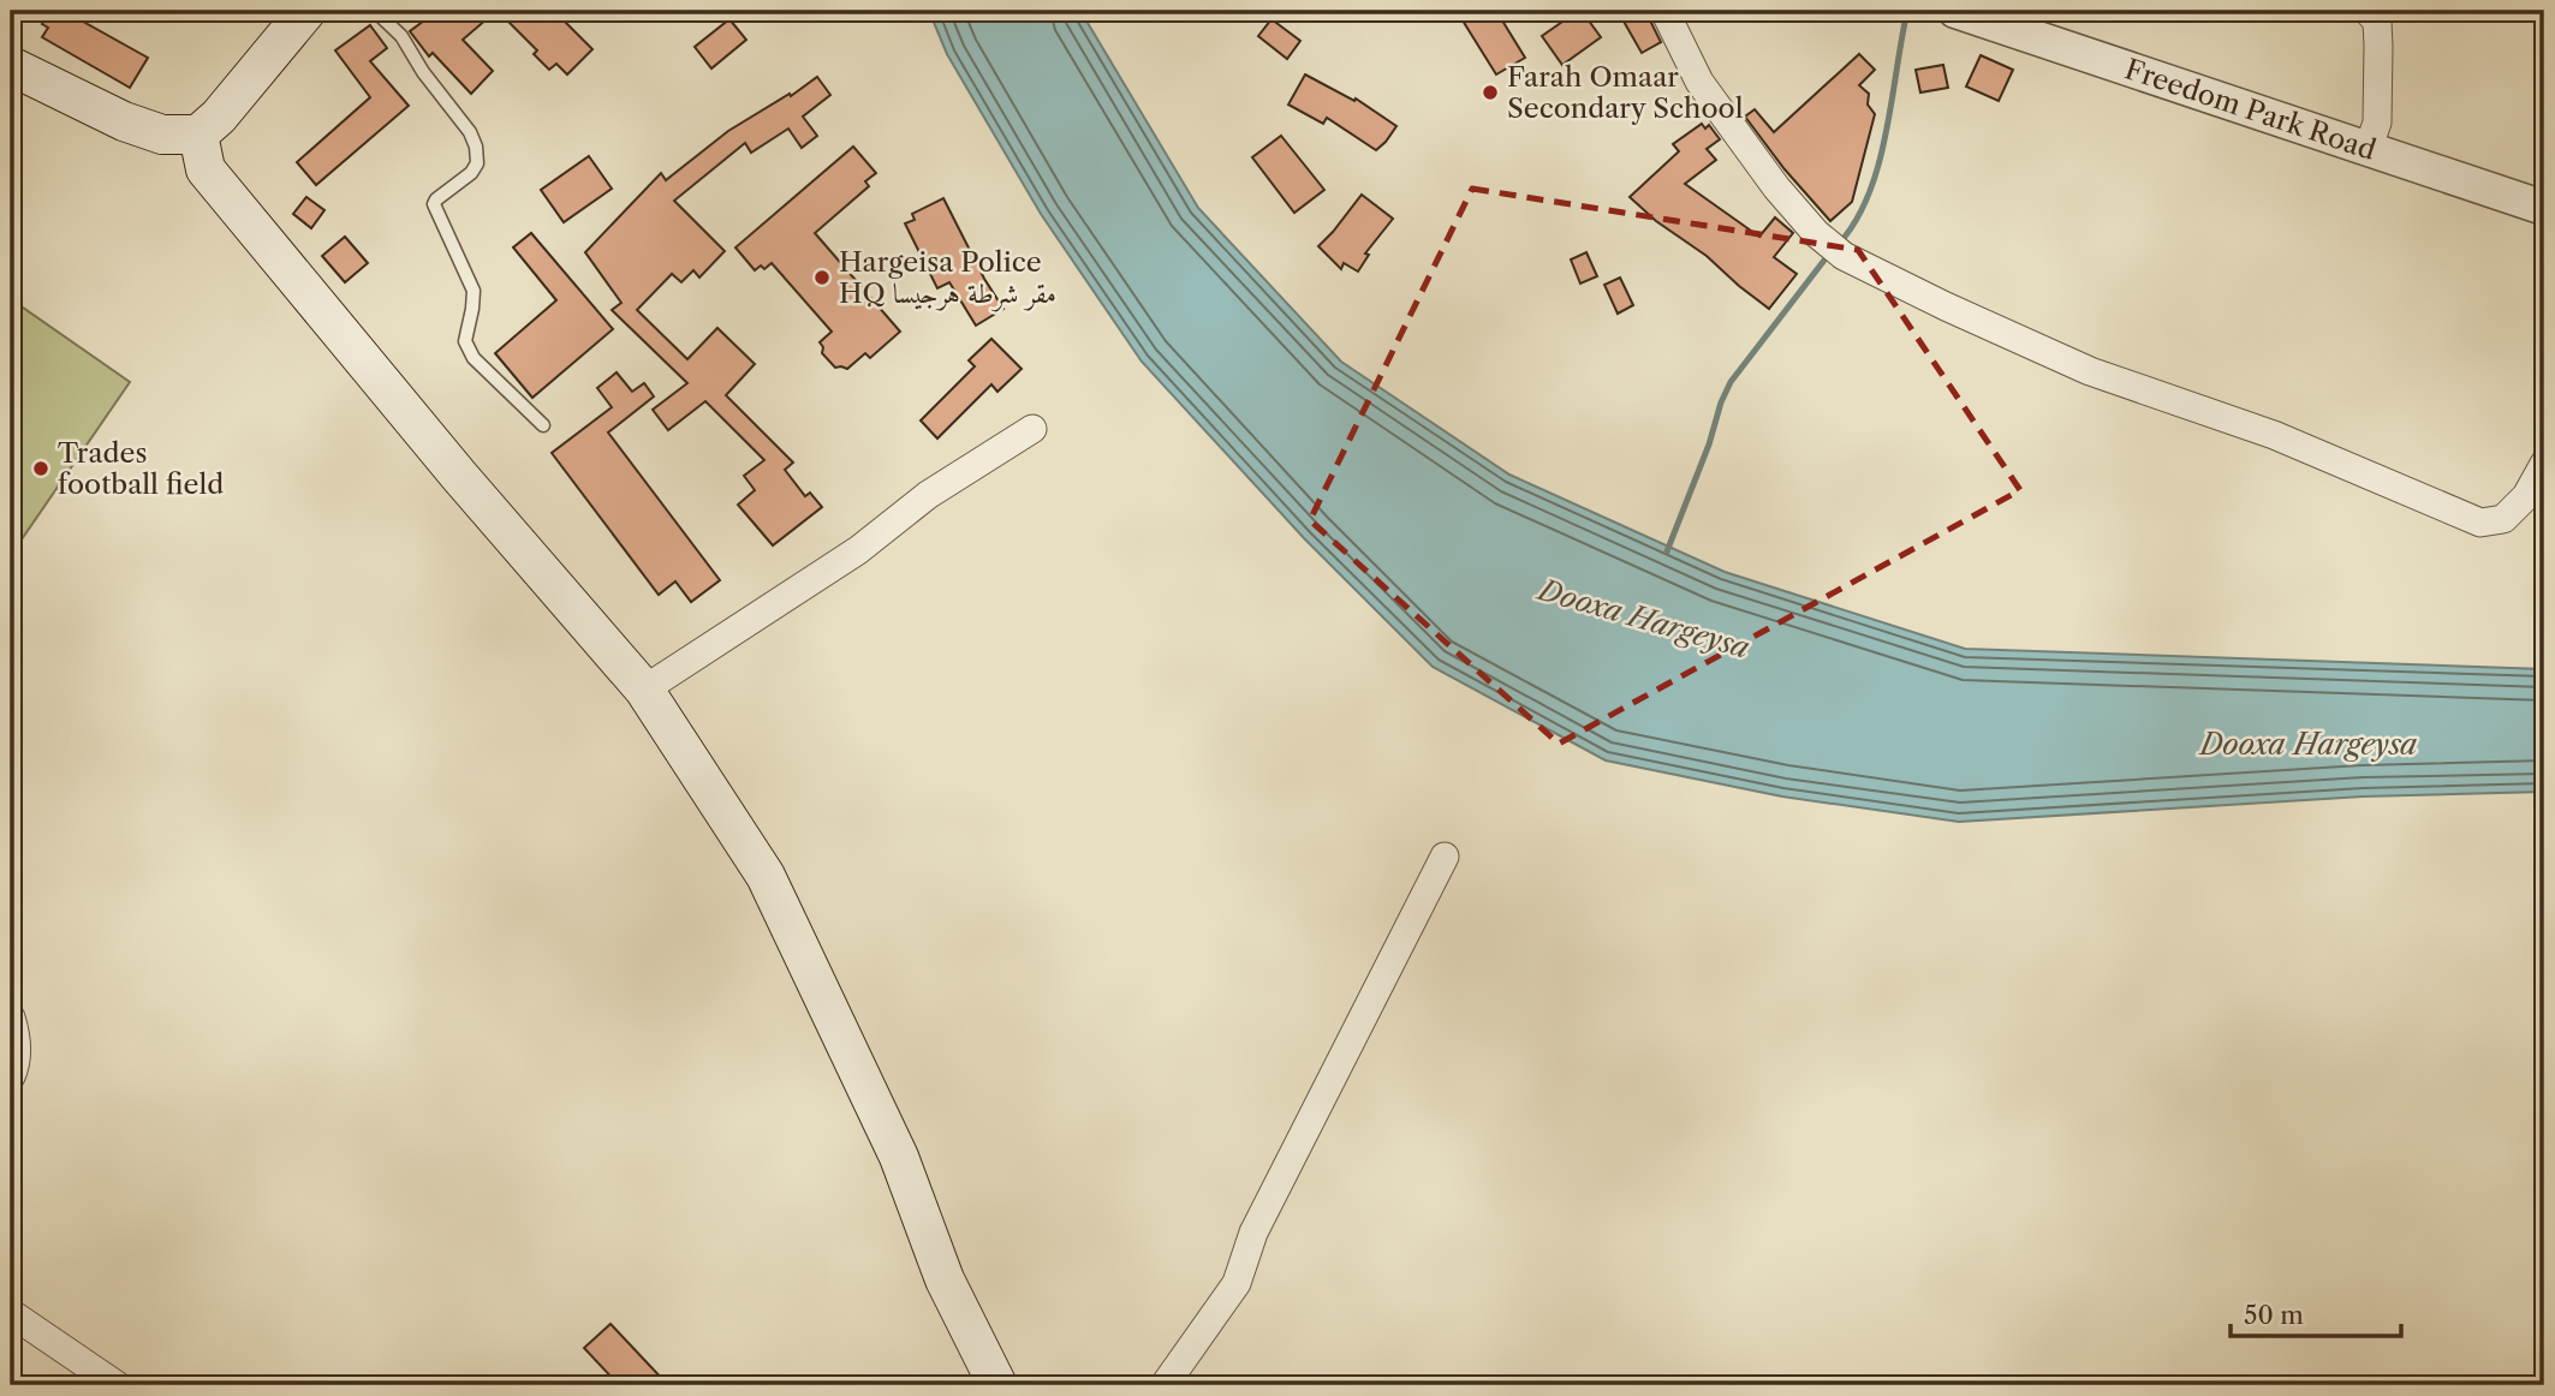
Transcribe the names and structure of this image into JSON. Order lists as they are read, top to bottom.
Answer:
{
  "streets": {
    "street": ["Freedom Park Road"]
  },
  "water": ["Dooxa Hargeysa"],
  "places": ["Farah Omaar Secondary School", "Hargeisa Police HQ مقر شرطة هرجيسا", "Trades football field"],
  "scale_bar": "50 m"
}
